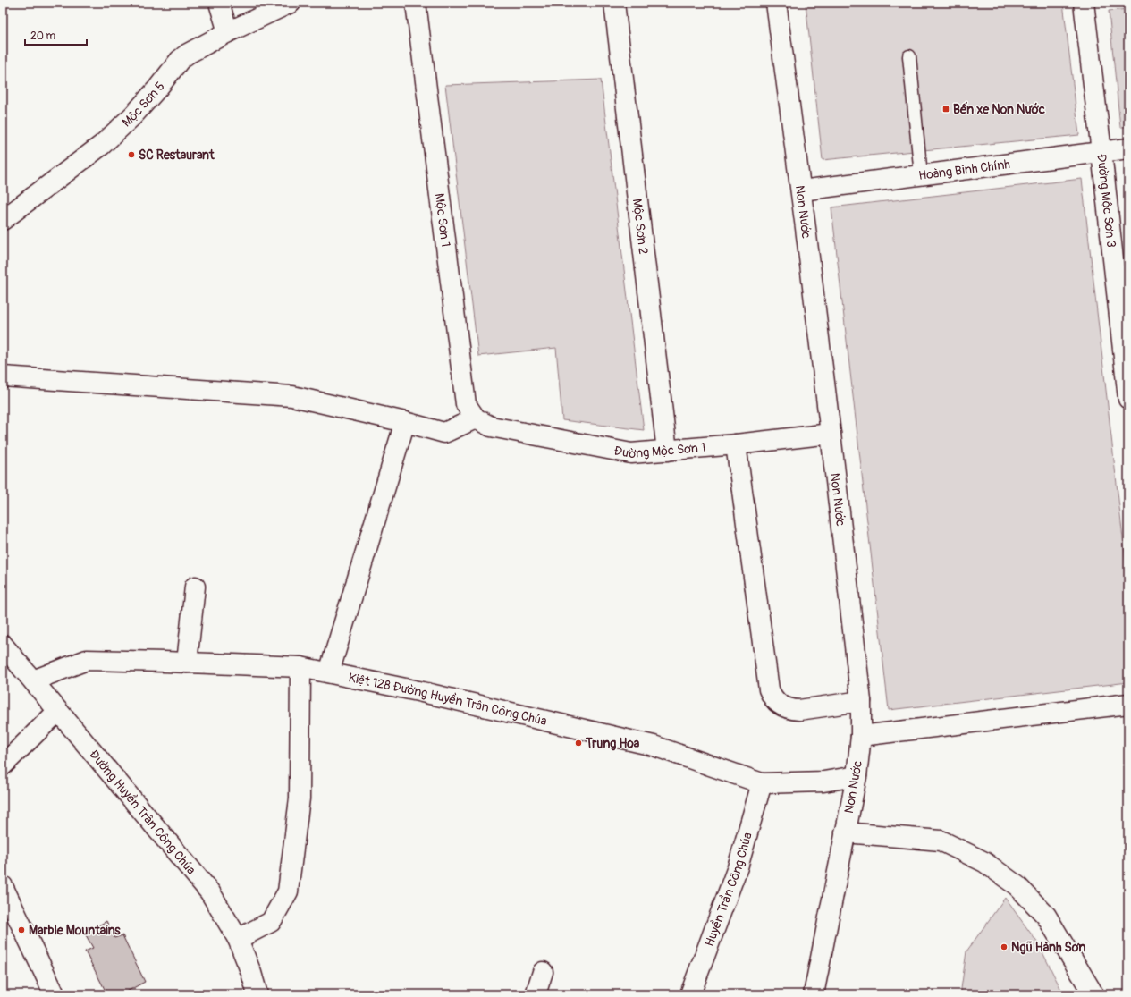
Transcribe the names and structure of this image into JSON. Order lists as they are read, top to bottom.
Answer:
{
  "streets": {
    "street": [
      "Mộc Sơn 5",
      "Hoàng Bình Chính",
      "Đường Mộc Sơn 3",
      "Non Nước",
      "Mộc Sơn 1",
      "Mộc Sơn 2",
      "Đường Mộc Sơn 1",
      "Kiệt 128 Đường Huyền Trân Công Chúa",
      "Đường Huyền Trân Công Chúa",
      "Huyền Trần Công Chúa"
    ]
  },
  "crossings": [
    ["Hoàng Bình Chính", "Đường Mộc Sơn 3"],
    ["Hoàng Bình Chính", "Non Nước"],
    ["Non Nước", "Đường Mộc Sơn 1"],
    ["Non Nước", "Kiệt 128 Đường Huyền Trân Công Chúa"],
    ["Mộc Sơn 1", "Đường Mộc Sơn 1"],
    ["Mộc Sơn 2", "Đường Mộc Sơn 1"],
    ["Kiệt 128 Đường Huyền Trân Công Chúa", "Đường Huyền Trân Công Chúa"],
    ["Kiệt 128 Đường Huyền Trân Công Chúa", "Huyền Trần Công Chúa"]
  ],
  "places": {
    "transit": ["Bến xe Non Nước"],
    "other": [
      "SC Restaurant",
      "Trung Hoa",
      "Marble Mountains",
      "Ngũ Hành Sơn"
    ]
  },
  "scale_bar": "20 m"
}
